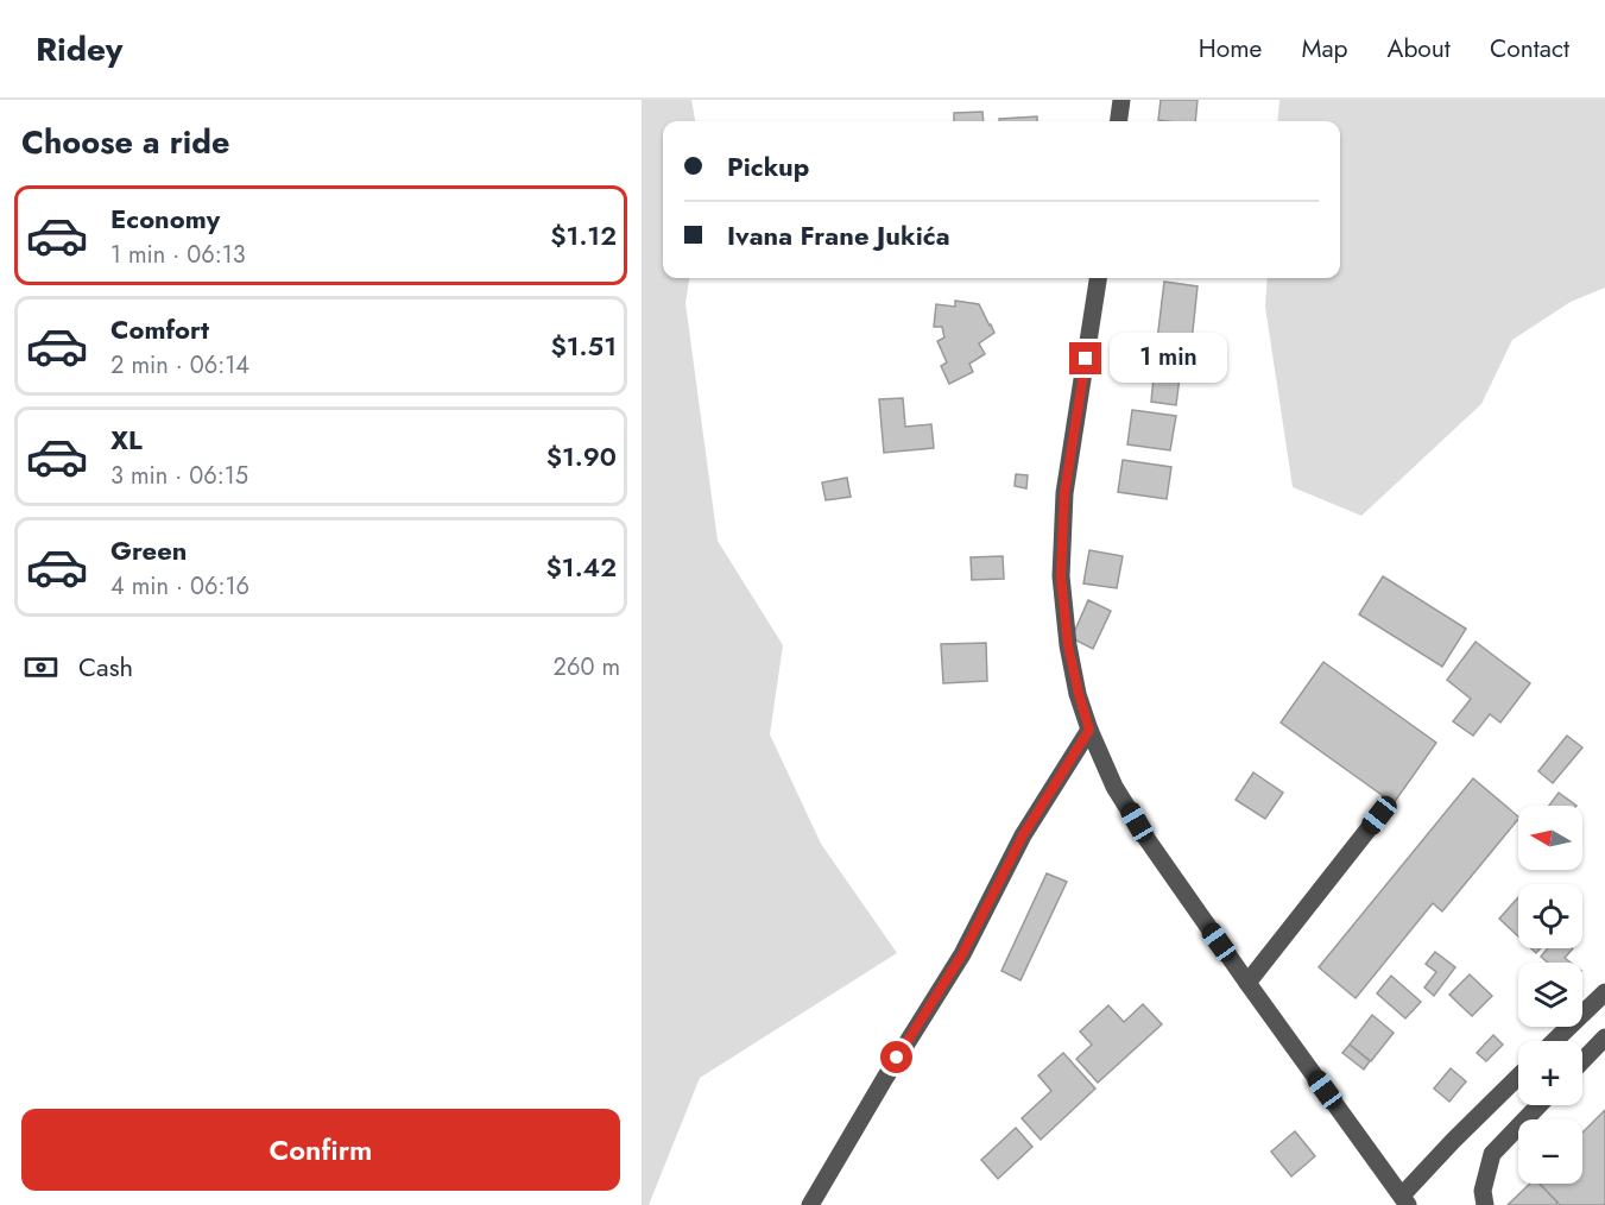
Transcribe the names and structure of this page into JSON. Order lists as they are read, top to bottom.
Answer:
{
  "north": "left",
  "page": {
    "header": "Ridey",
    "nav": [
      "Home",
      "Map",
      "About",
      "Contact"
    ],
    "heading": "Choose a ride",
    "banner": ["Pickup", "Ivana Frane Jukića"],
    "list": [
      {
        "name": "Economy",
        "note": "1 min · 06:13",
        "value": "$1.12"
      },
      {
        "name": "Comfort",
        "note": "2 min · 06:14",
        "value": "$1.51"
      },
      {
        "name": "XL",
        "note": "3 min · 06:15",
        "value": "$1.90"
      },
      {
        "name": "Green",
        "note": "4 min · 06:16",
        "value": "$1.42"
      }
    ],
    "bubble": "1 min",
    "pay": ["Cash", "260 m"],
    "map_buttons": ["+", "−"],
    "buttons": "Confirm"
  }
}
